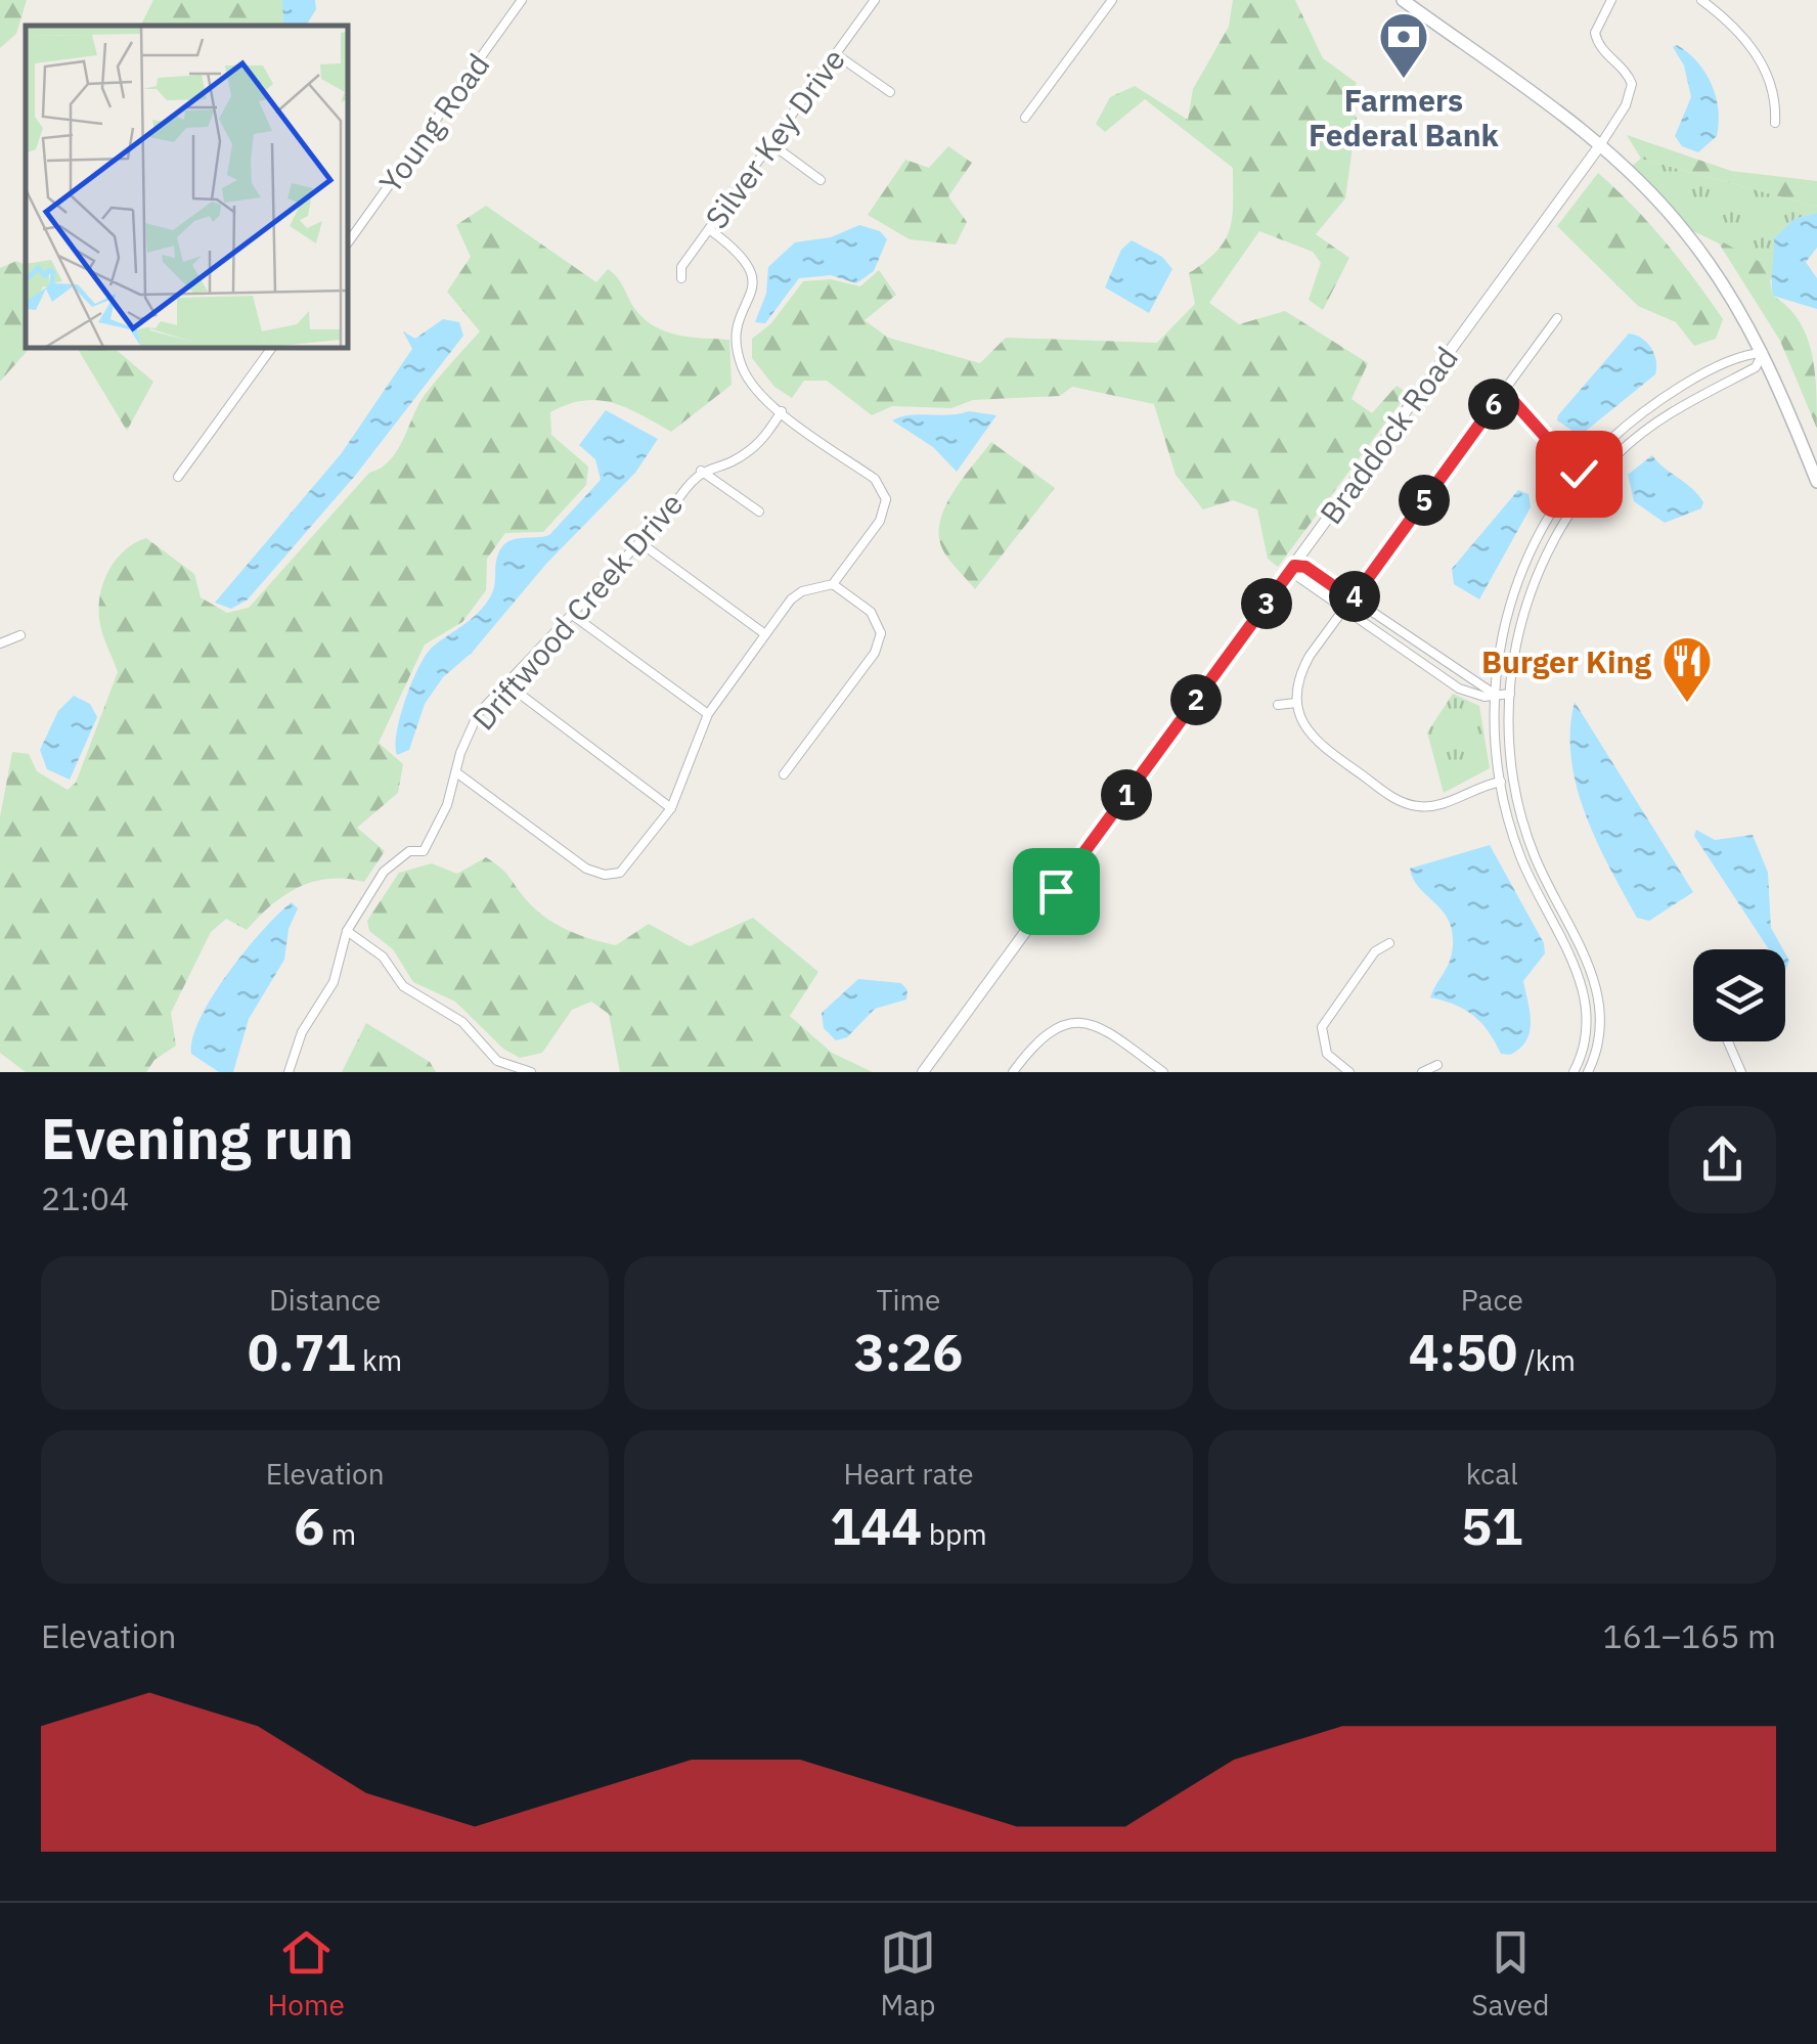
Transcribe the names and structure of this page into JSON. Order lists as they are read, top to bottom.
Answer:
{
  "streets": {
    "street": [
      "Young Road",
      "Silver Key Drive",
      "Braddock Road",
      "Driftwood Creek Drive"
    ]
  },
  "places": {
    "bank": ["Farmers Federal Bank"],
    "restaurant": ["Burger King"]
  },
  "page": {
    "pins": [
      "6",
      "5",
      "4",
      "3",
      "2",
      "1"
    ],
    "heading": ["Evening run", "21:04"],
    "stats": [
      ["Distance", "0.71 km"],
      ["Time", "3:26"],
      ["Pace", "4:50 /km"],
      ["Elevation", "6 m"],
      ["Heart rate", "144 bpm"],
      ["kcal", "51"]
    ],
    "chart": ["Elevation", "161–165 m"],
    "tabs": ["Home", "Map", "Saved"]
  }
}
